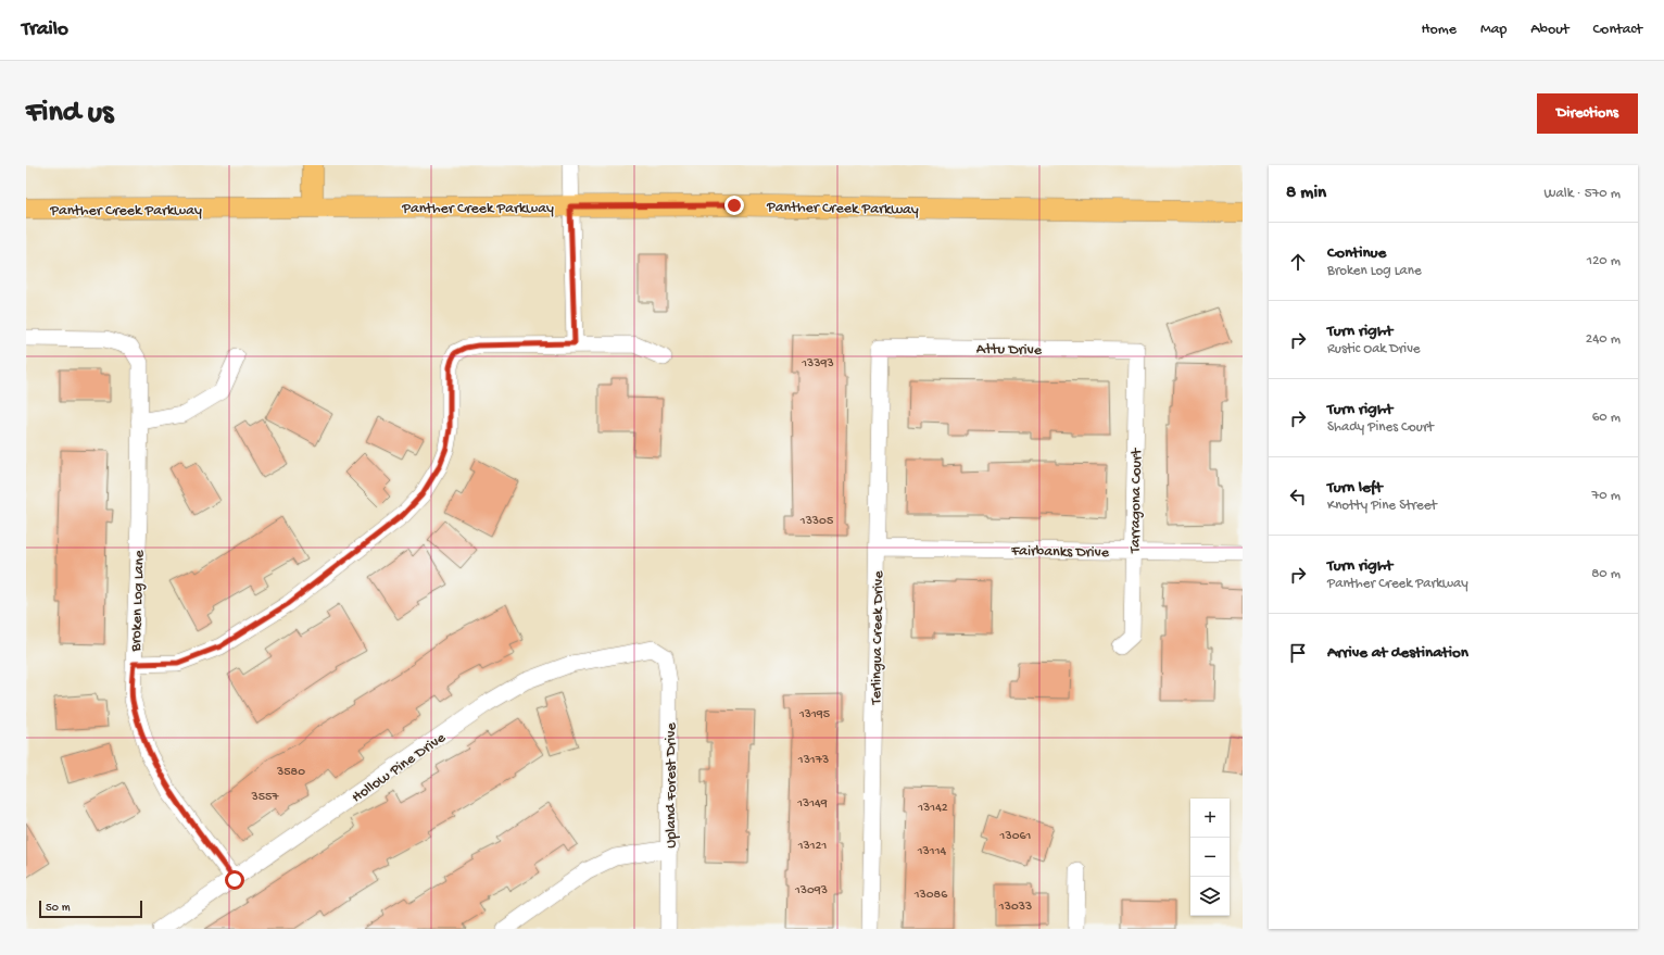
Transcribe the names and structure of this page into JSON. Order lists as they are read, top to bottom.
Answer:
{
  "streets": {
    "main road": ["Panther Creek Parkway"],
    "street": [
      "Attu Drive",
      "Tarragona Court",
      "Fairbanks Drive",
      "Broken Log Lane",
      "Terlingua Creek Drive",
      "Hollow Pine Drive",
      "Upland Forest Drive"
    ]
  },
  "crossings": [
    ["Attu Drive", "Tarragona Court"],
    ["Attu Drive", "Terlingua Creek Drive"],
    ["Tarragona Court", "Fairbanks Drive"],
    ["Fairbanks Drive", "Terlingua Creek Drive"],
    ["Broken Log Lane", "Hollow Pine Drive"],
    ["Hollow Pine Drive", "Upland Forest Drive"]
  ],
  "house_numbers": [
    "13393",
    "13305",
    "13195",
    "13173",
    "3580",
    "3557",
    "13149",
    "13142",
    "13061",
    "13121",
    "13114",
    "13093",
    "13086",
    "13033"
  ],
  "scale_bar": "50 m",
  "page": {
    "header": "Trailo",
    "nav": [
      "Home",
      "Map",
      "About",
      "Contact"
    ],
    "buttons": "Directions",
    "title": "Find us",
    "heading": ["8 min", "Walk · 570 m"],
    "list": [
      ["Continue", "Broken Log Lane", "120 m"],
      ["Turn right", "Rustic Oak Drive", "240 m"],
      ["Turn right", "Shady Pines Court", "60 m"],
      ["Turn left", "Knotty Pine Street", "70 m"],
      ["Turn right", "Panther Creek Parkway", "80 m"],
      "Arrive at destination"
    ],
    "map_buttons": ["+", "−"],
    "scale": "50 m"
  }
}
